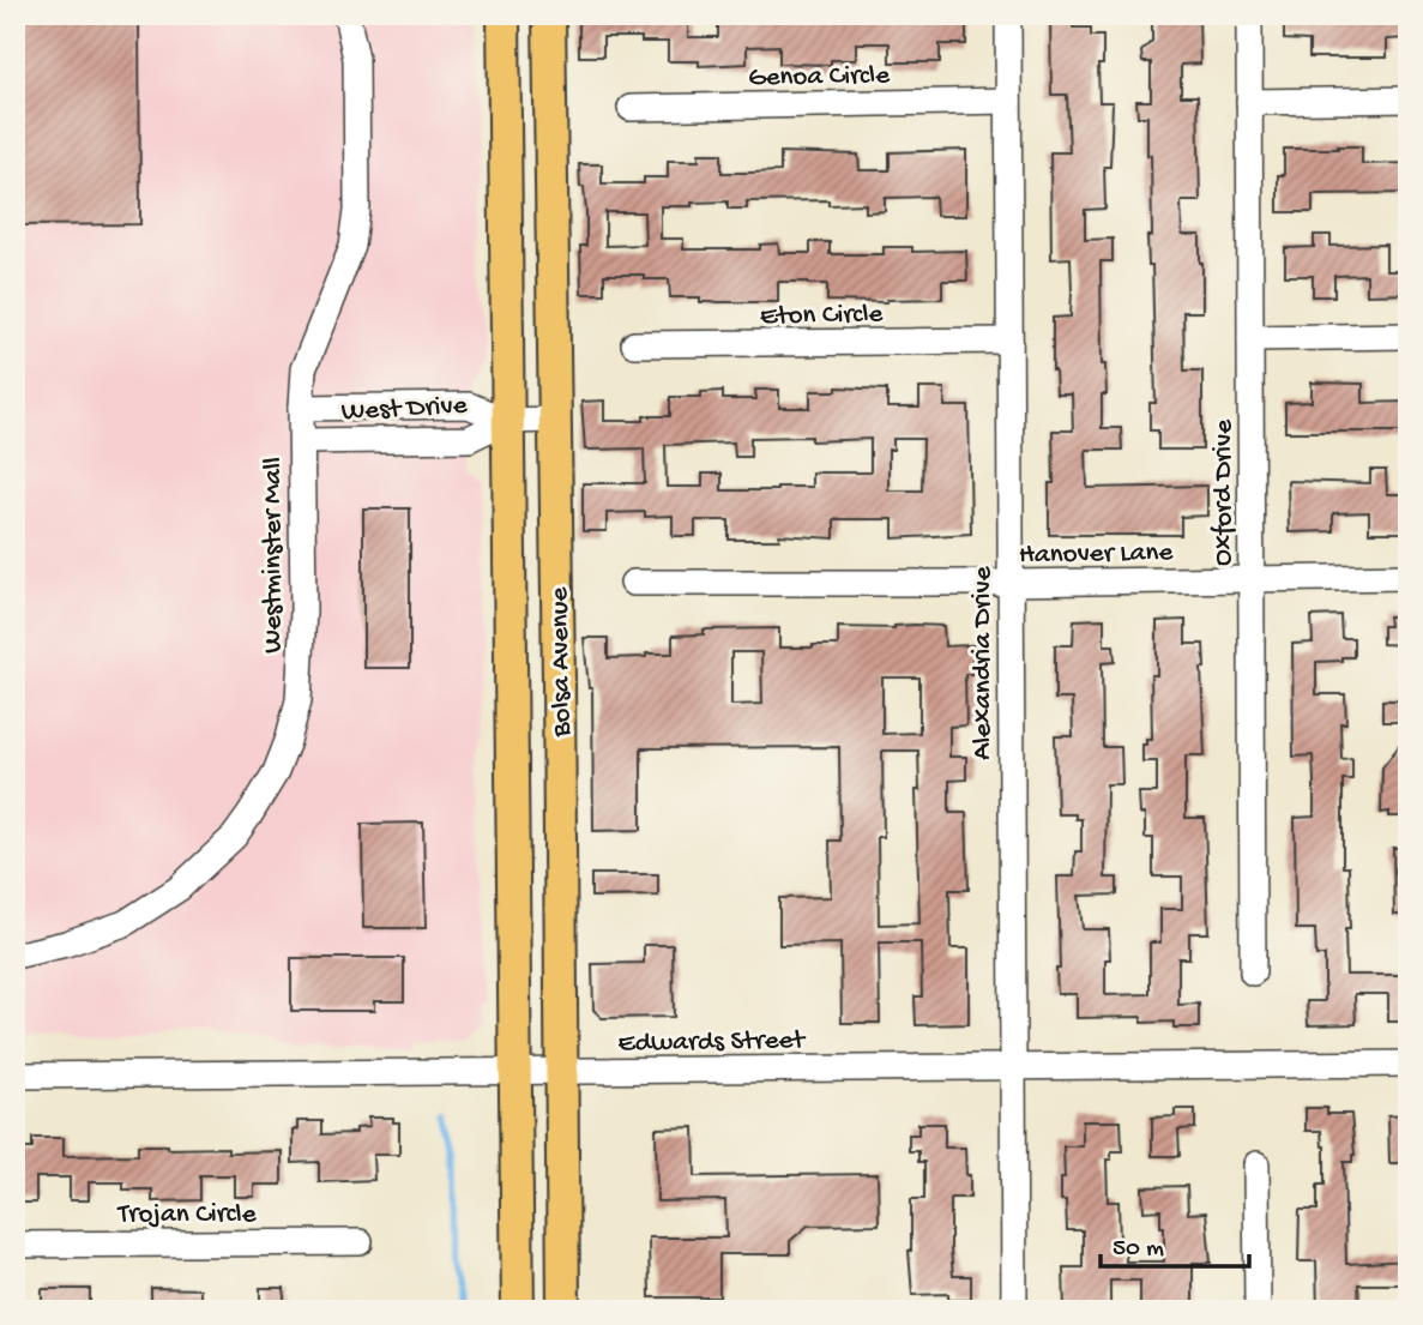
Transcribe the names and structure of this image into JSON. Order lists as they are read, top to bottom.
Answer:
{
  "streets": {
    "main road": ["Bolsa Avenue"],
    "street": [
      "Genoa Circle",
      "Eton Circle",
      "West Drive",
      "Oxford Drive",
      "Hanover Lane",
      "Westminster Mall",
      "Alexandria Drive",
      "Edwards Street",
      "Trojan Circle"
    ]
  },
  "crossings": [
    ["Genoa Circle", "Alexandria Drive"],
    ["Eton Circle", "Alexandria Drive"],
    ["West Drive", "Westminster Mall"],
    ["West Drive", "Bolsa Avenue"],
    ["Oxford Drive", "Hanover Lane"],
    ["Hanover Lane", "Alexandria Drive"],
    ["Bolsa Avenue", "Edwards Street"],
    ["Alexandria Drive", "Edwards Street"]
  ],
  "scale_bar": "50 m"
}
